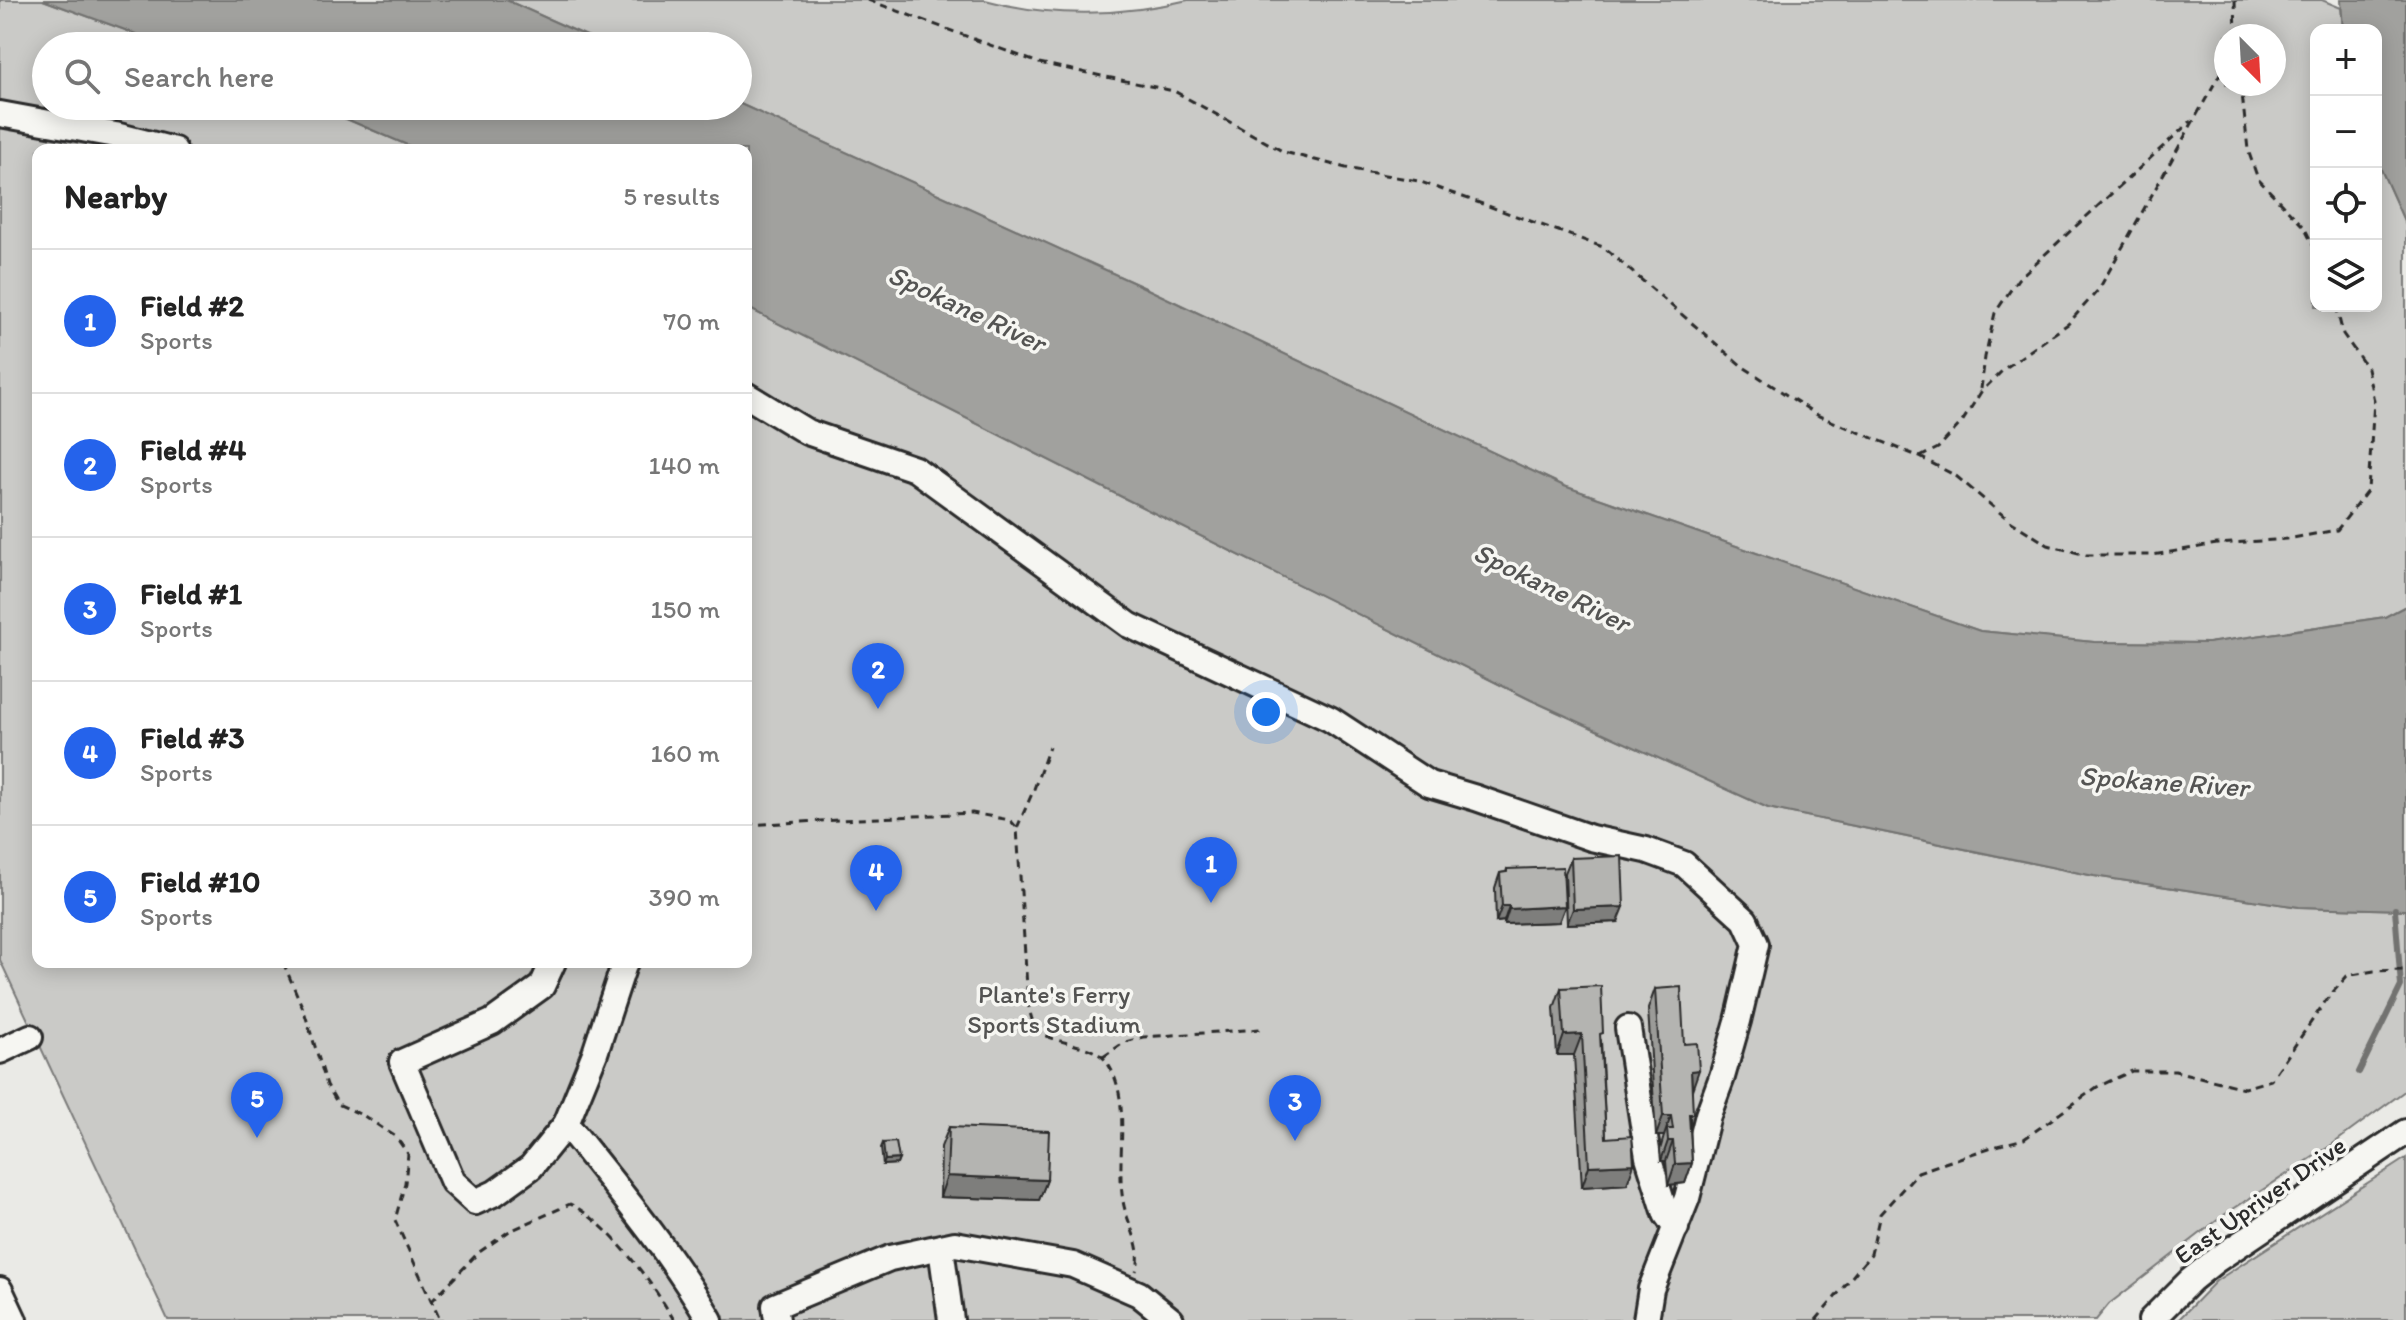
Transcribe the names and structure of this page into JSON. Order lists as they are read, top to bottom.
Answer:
{
  "streets": {
    "street": ["East Upriver Drive"]
  },
  "water": ["Spokane River"],
  "parks": ["Plante's Ferry Sports Stadium"],
  "north": "bottom right",
  "page": {
    "map_buttons": ["+", "−"],
    "search": "Search here",
    "heading": ["Nearby", "5 results"],
    "list": [
      {
        "mark": "1",
        "name": "Field #2",
        "note": "Sports",
        "value": "70 m"
      },
      {
        "mark": "2",
        "name": "Field #4",
        "note": "Sports",
        "value": "140 m"
      },
      {
        "mark": "3",
        "name": "Field #1",
        "note": "Sports",
        "value": "150 m"
      },
      {
        "mark": "4",
        "name": "Field #3",
        "note": "Sports",
        "value": "160 m"
      },
      {
        "mark": "5",
        "name": "Field #10",
        "note": "Sports",
        "value": "390 m"
      }
    ],
    "pins": [
      "2",
      "1",
      "4",
      "5",
      "3"
    ]
  }
}
